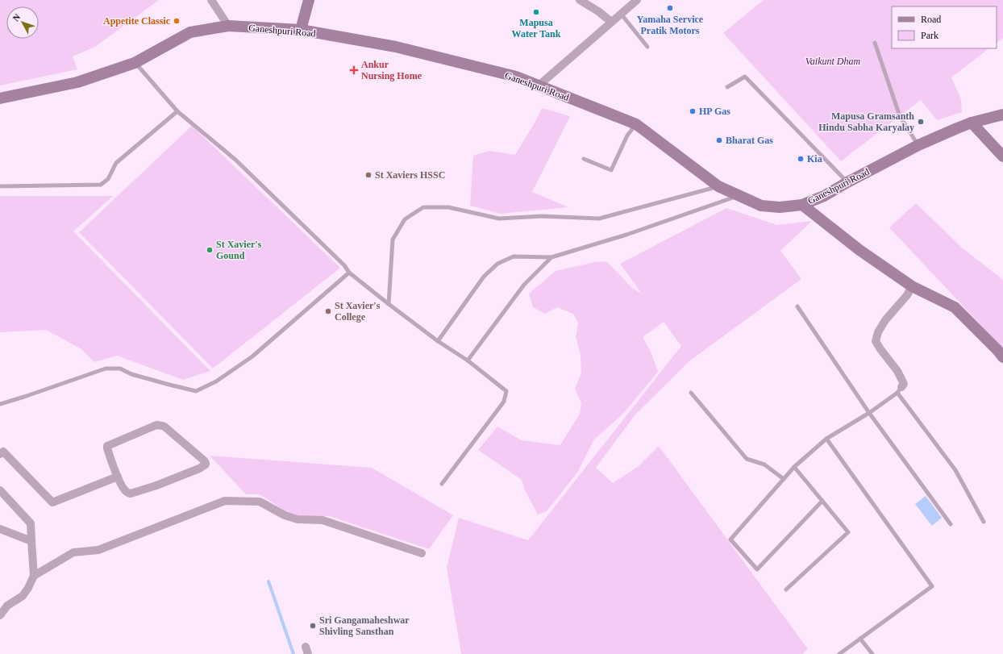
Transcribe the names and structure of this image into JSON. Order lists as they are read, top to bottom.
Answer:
{
  "streets": {
    "street": ["Ganeshpuri Road"]
  },
  "parks": ["Vaikunt Dham"],
  "places": {
    "other": [
      "Yamaha Service Pratik Motors",
      "Mapusa Water Tank",
      "Appetite Classic",
      "HP Gas",
      "Mapusa Gramsanth Hindu Sabha Karyalay",
      "Bharat Gas",
      "Kia",
      "St Xaviers HSSC",
      "St Xavier's Gound",
      "St Xavier's College",
      "Sri Gangamaheshwar Shivling Sansthan"
    ],
    "health": ["Ankur Nursing Home"]
  },
  "legend": ["Road", "Park"],
  "north": "top left"
}
